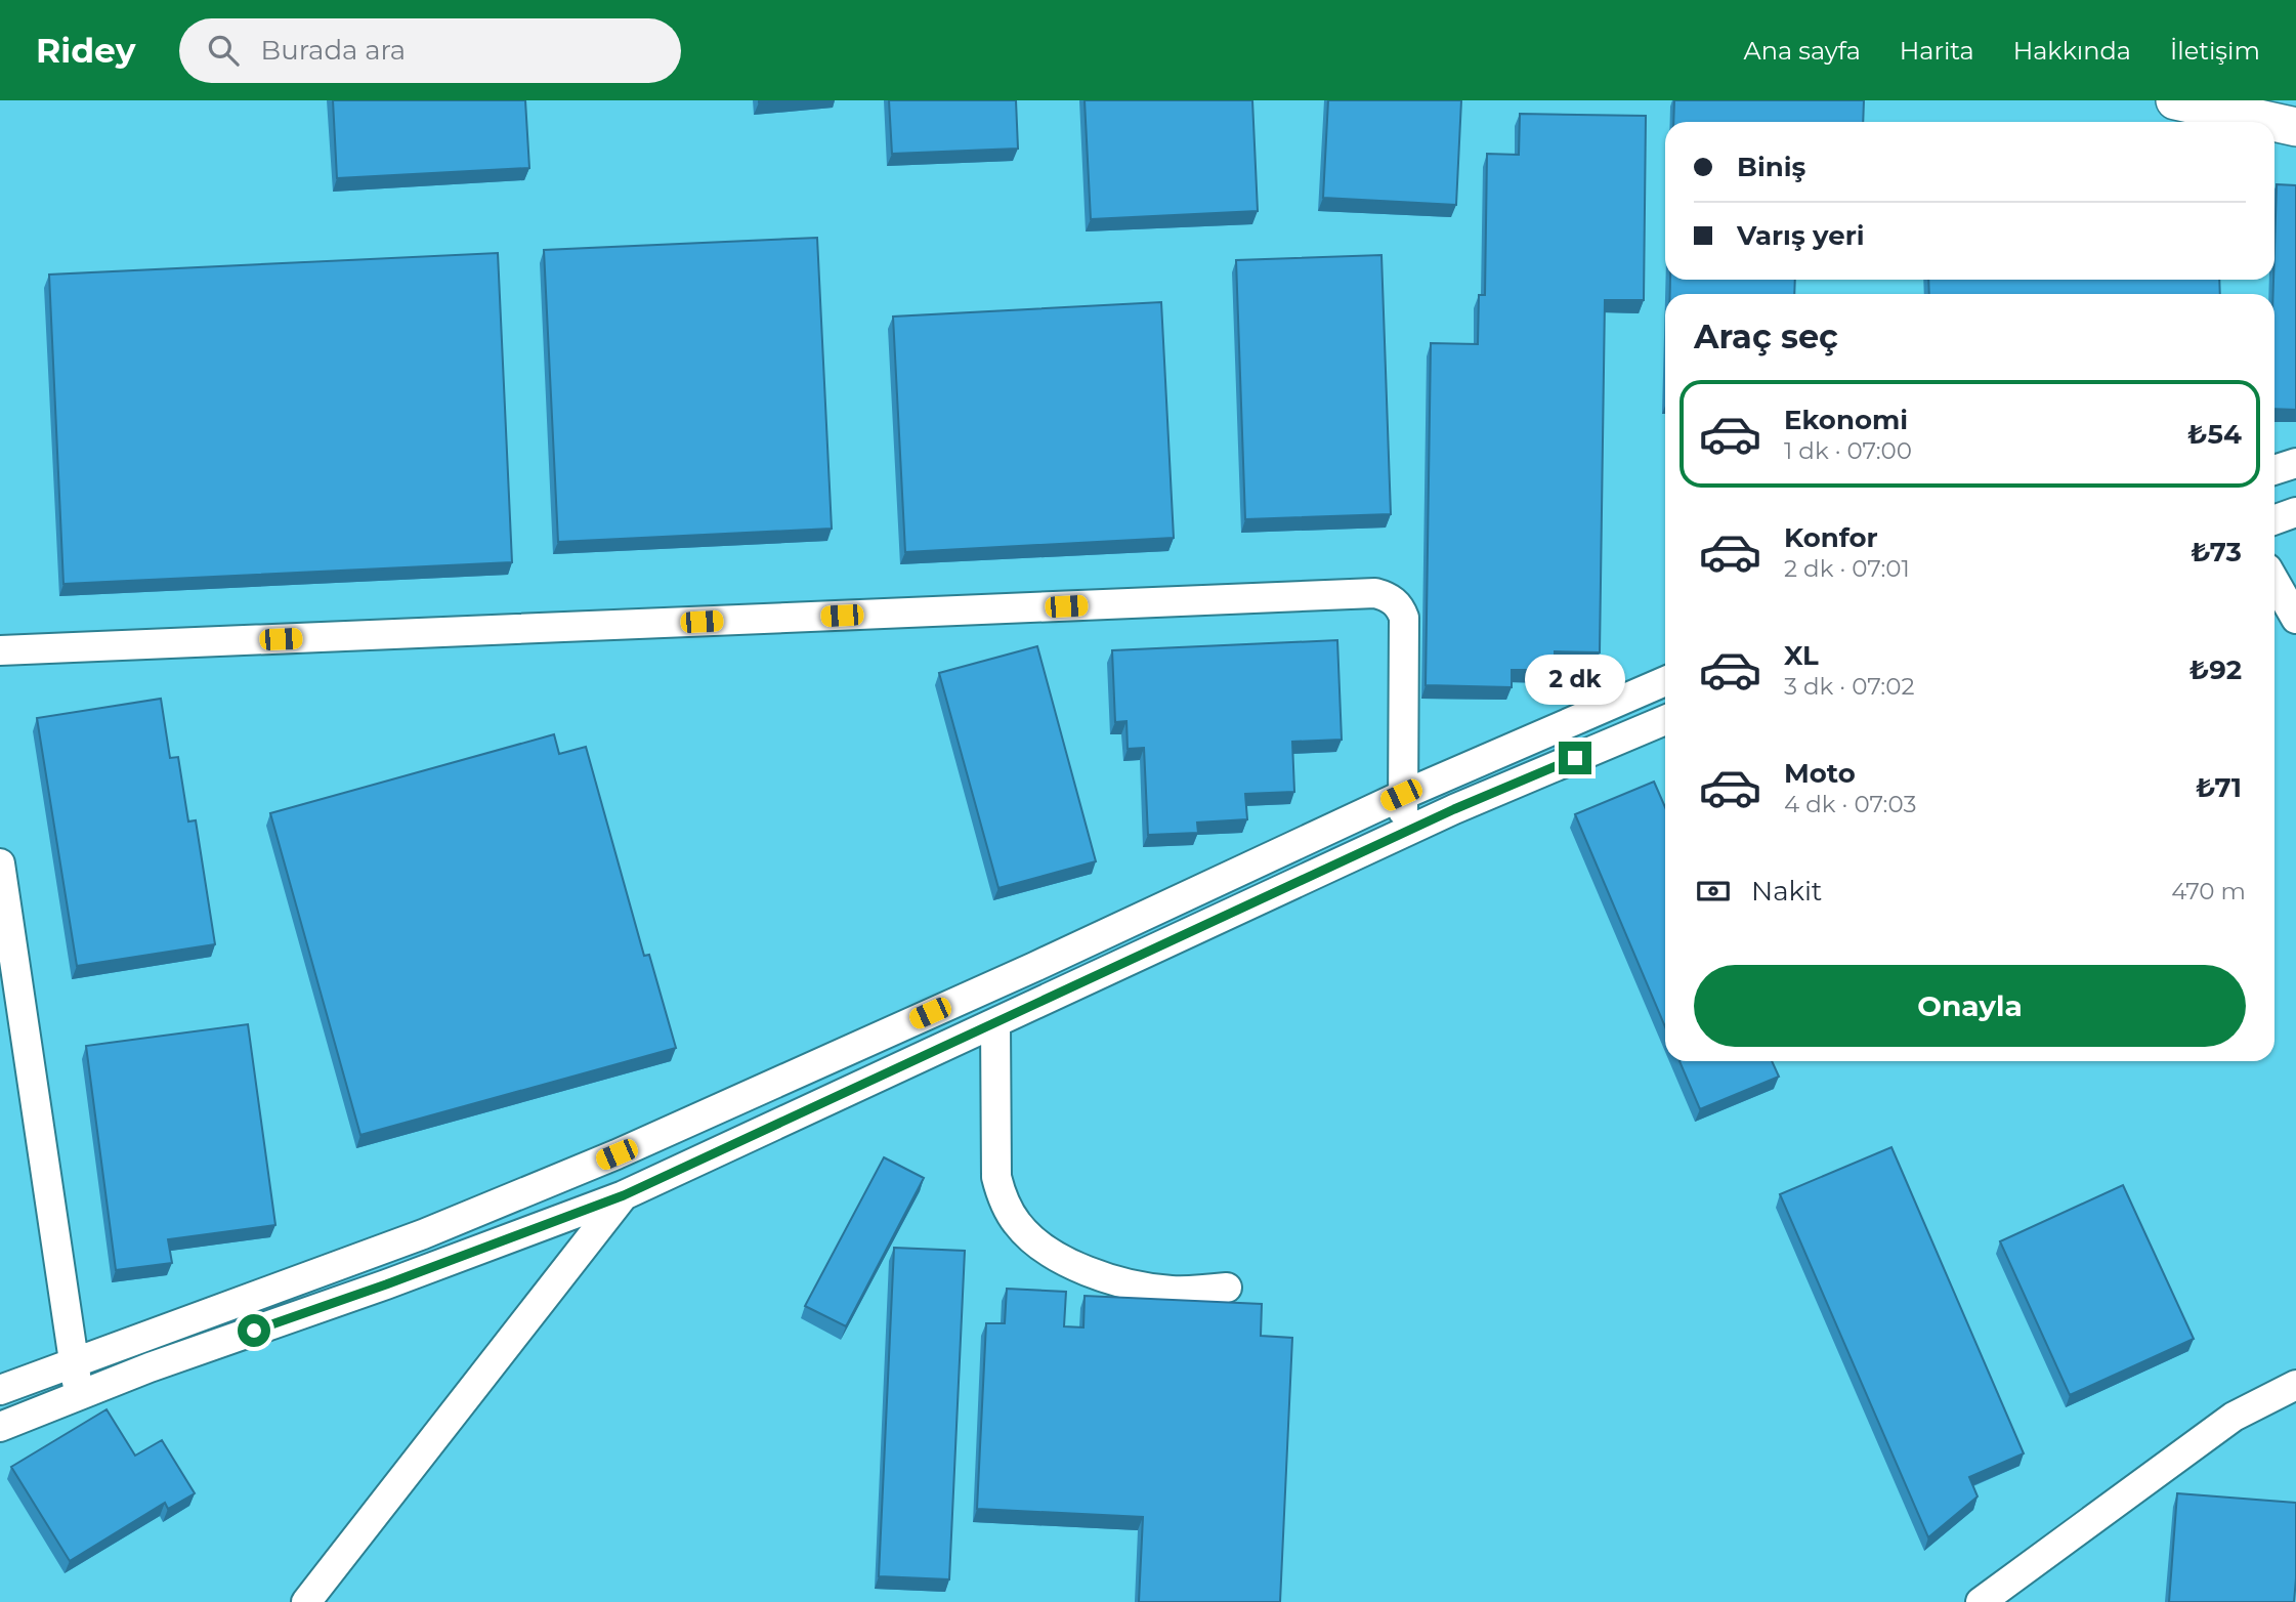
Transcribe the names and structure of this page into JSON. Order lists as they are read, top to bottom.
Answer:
{
  "page": {
    "header": "Ridey",
    "search": "Burada ara",
    "nav": [
      "Ana sayfa",
      "Harita",
      "Hakkında",
      "İletişim"
    ],
    "banner": ["Biniş", "Varış yeri"],
    "heading": "Araç seç",
    "list": [
      {
        "name": "Ekonomi",
        "note": "1 dk · 07:00",
        "value": "₺54"
      },
      {
        "name": "Konfor",
        "note": "2 dk · 07:01",
        "value": "₺73"
      },
      {
        "name": "XL",
        "note": "3 dk · 07:02",
        "value": "₺92"
      },
      {
        "name": "Moto",
        "note": "4 dk · 07:03",
        "value": "₺71"
      }
    ],
    "bubble": "2 dk",
    "pay": ["Nakit", "470 m"],
    "buttons": "Onayla"
  }
}
